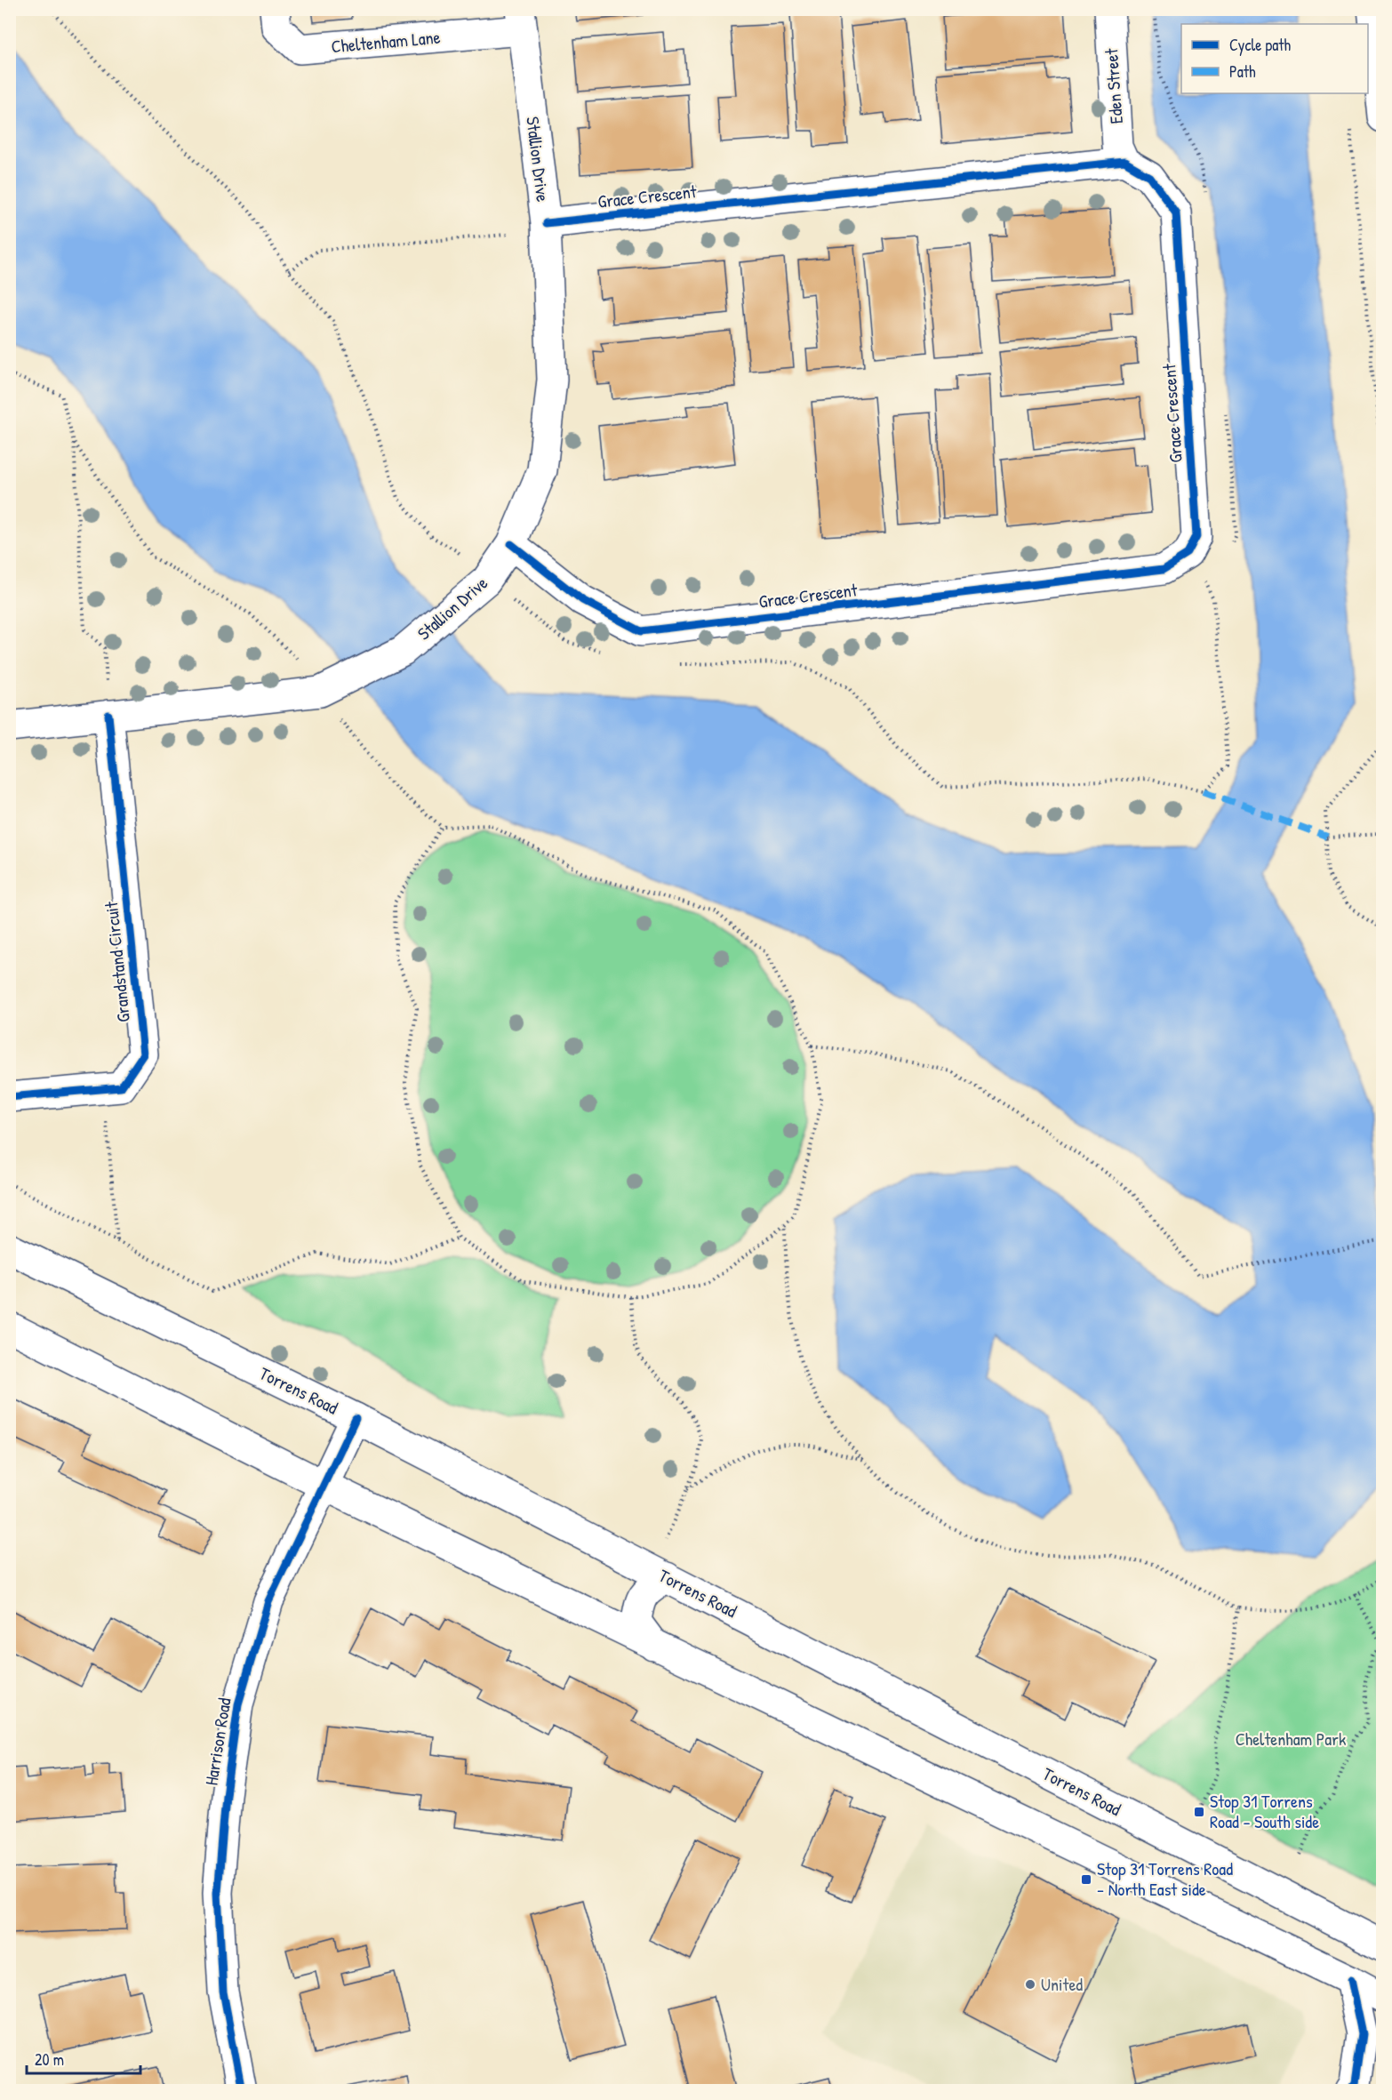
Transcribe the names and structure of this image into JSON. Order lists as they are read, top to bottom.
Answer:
{
  "streets": {
    "street": [
      "Cheltenham Lane",
      "Eden Street",
      "Stallion Drive",
      "Grace Crescent",
      "Grandstand Circuit",
      "Torrens Road",
      "Harrison Road"
    ]
  },
  "crossings": [
    ["Cheltenham Lane", "Stallion Drive"],
    ["Eden Street", "Grace Crescent"],
    ["Stallion Drive", "Grace Crescent"],
    ["Stallion Drive", "Grandstand Circuit"],
    ["Torrens Road", "Harrison Road"]
  ],
  "parks": ["Cheltenham Park"],
  "places": {
    "transit": ["Stop 31 Torrens Road - South side", "Stop 31 Torrens Road - North East side"],
    "other": ["United"]
  },
  "legend": ["Cycle path", "Path"],
  "scale_bar": "20 m"
}
